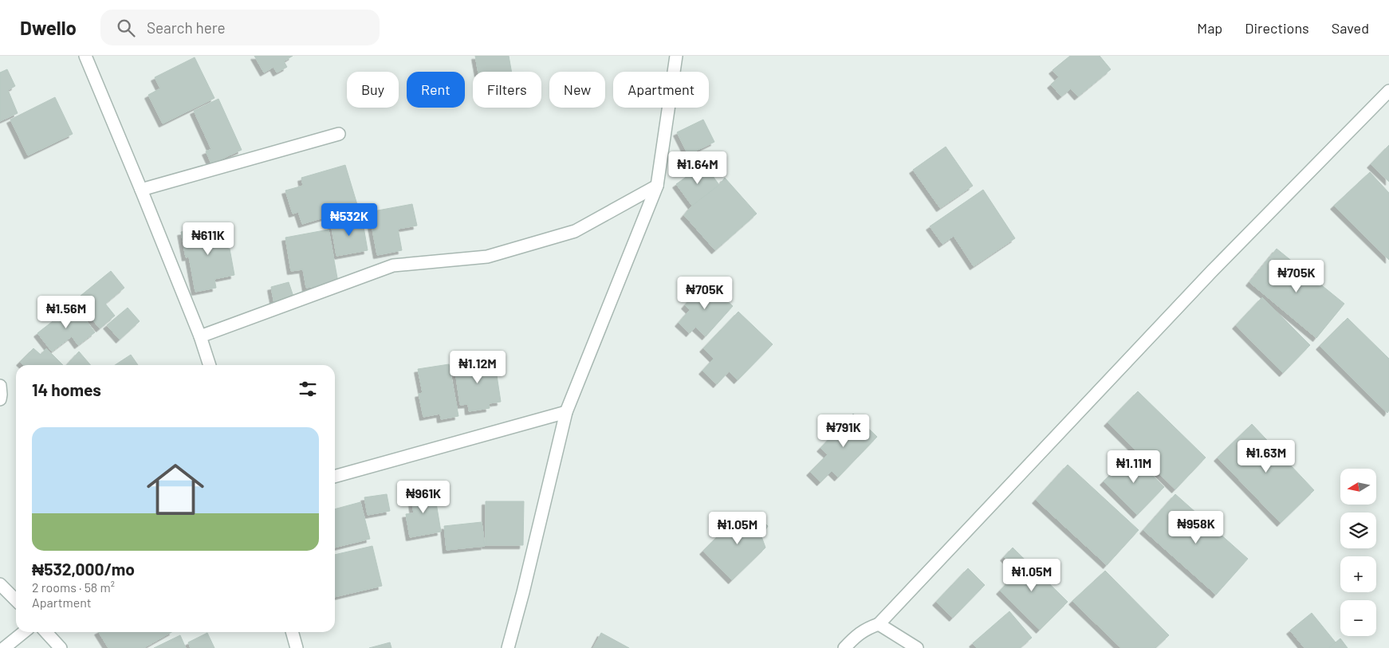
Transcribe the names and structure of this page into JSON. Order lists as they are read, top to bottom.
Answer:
{
  "north": "left",
  "page": {
    "header": "Dwello",
    "search": "Search here",
    "nav": ["Map", "Directions", "Saved"],
    "chip": [
      "Buy",
      "Rent",
      "Filters",
      "New",
      "Apartment"
    ],
    "price": [
      "₦1.64M",
      "₦532K",
      "₦611K",
      "₦705K",
      "₦705K",
      "₦1.56M",
      "₦1.12M",
      "₦791K",
      "₦1.63M",
      "₦1.11M",
      "₦961K",
      "₦958K",
      "₦1.05M",
      "₦1.05M"
    ],
    "heading": "14 homes",
    "list": [
      {
        "name": "₦532,000/mo",
        "note": "2 rooms · 58 m² · Apartment"
      }
    ],
    "map_buttons": ["+", "−"]
  }
}
